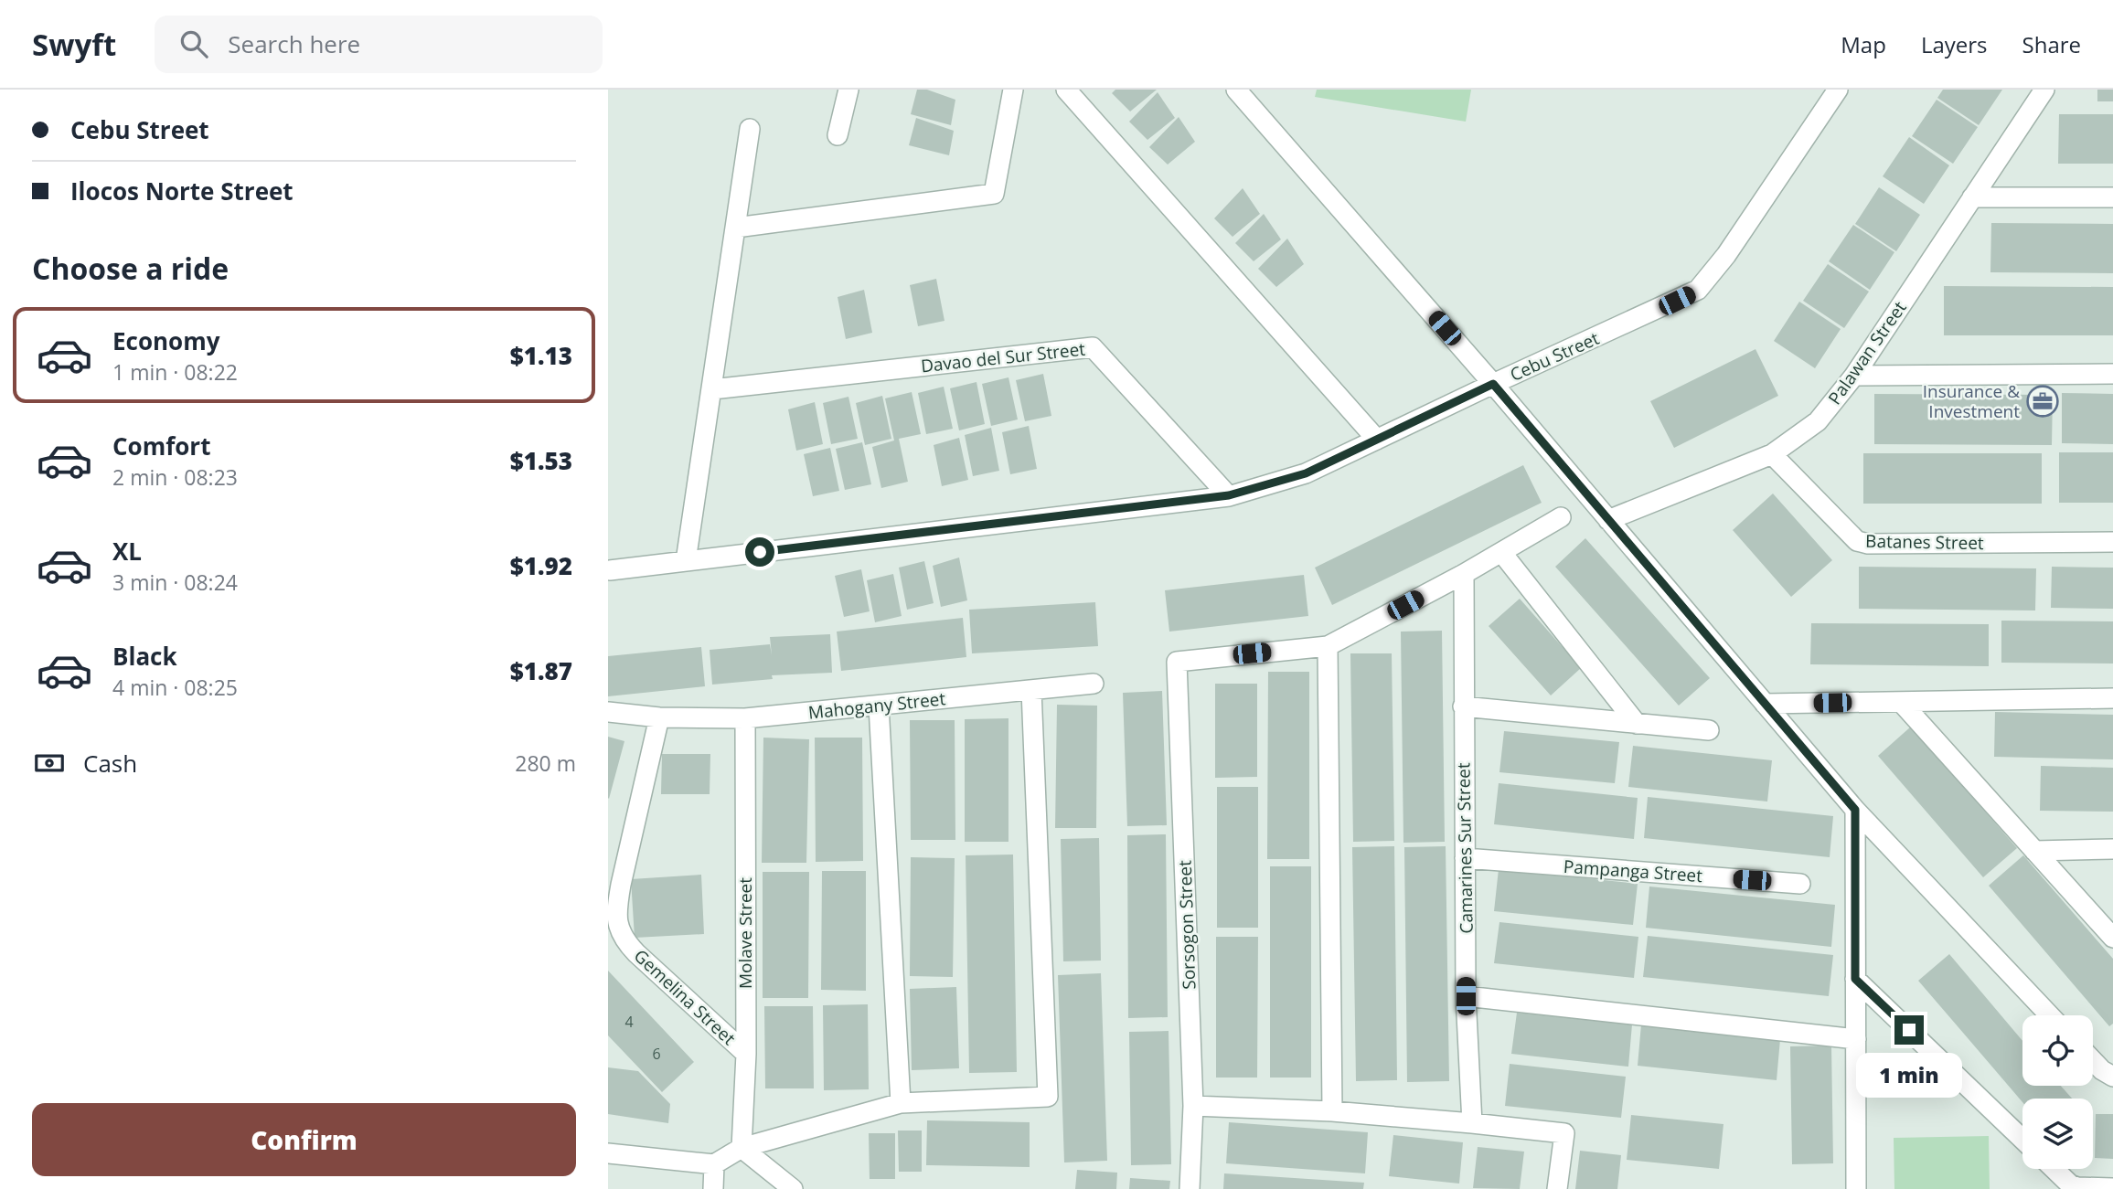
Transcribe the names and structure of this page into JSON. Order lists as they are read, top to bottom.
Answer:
{
  "streets": {
    "street": [
      "Palawan Street",
      "Cebu Street",
      "Davao del Sur Street",
      "Batanes Street",
      "Mahogany Street",
      "Camarines Sur Street",
      "Pampanga Street",
      "Sorsogon Street",
      "Molave Street",
      "Gemelina Street"
    ]
  },
  "crossings": [
    ["Palawan Street", "Batanes Street"],
    ["Cebu Street", "Davao del Sur Street"],
    ["Mahogany Street", "Molave Street"],
    ["Mahogany Street", "Gemelina Street"],
    ["Camarines Sur Street", "Pampanga Street"],
    ["Molave Street", "Gemelina Street"]
  ],
  "places": {
    "office": ["Insurance & Investment"]
  },
  "house_numbers": ["4", "6"],
  "page": {
    "header": "Swyft",
    "search": "Search here",
    "nav": ["Map", "Layers", "Share"],
    "banner": ["Cebu Street", "Ilocos Norte Street"],
    "heading": "Choose a ride",
    "list": [
      {
        "name": "Economy",
        "note": "1 min · 08:22",
        "value": "$1.13"
      },
      {
        "name": "Comfort",
        "note": "2 min · 08:23",
        "value": "$1.53"
      },
      {
        "name": "XL",
        "note": "3 min · 08:24",
        "value": "$1.92"
      },
      {
        "name": "Black",
        "note": "4 min · 08:25",
        "value": "$1.87"
      }
    ],
    "pay": ["Cash", "280 m"],
    "bubble": "1 min",
    "buttons": "Confirm"
  }
}
